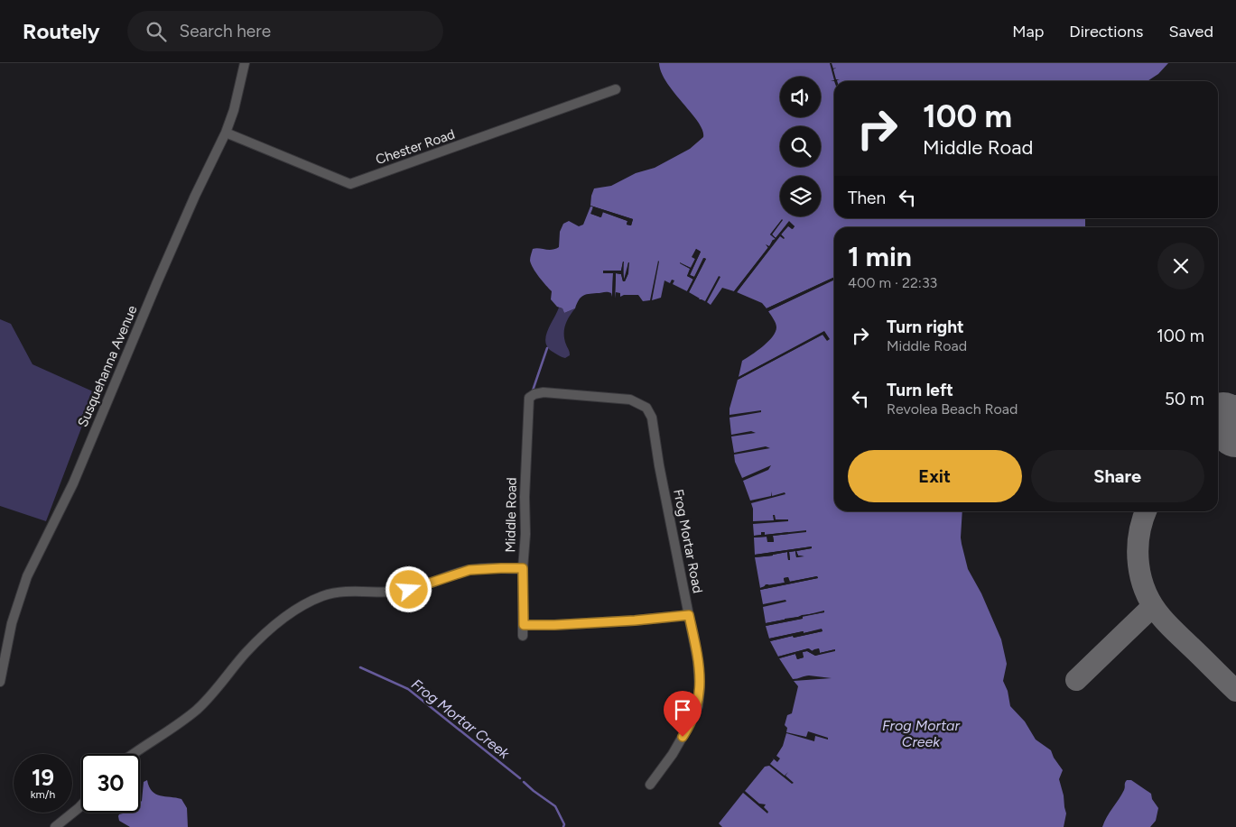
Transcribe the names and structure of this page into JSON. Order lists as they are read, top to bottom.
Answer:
{
  "streets": {
    "street": [
      "Chester Road",
      "Susquehanna Avenue",
      "Middle Road",
      "Frog Mortar Road"
    ]
  },
  "crossings": [
    ["Chester Road", "Susquehanna Avenue"],
    ["Middle Road", "Frog Mortar Road"]
  ],
  "water": ["Frog Mortar Creek"],
  "page": {
    "header": "Routely",
    "search": "Search here",
    "nav": ["Map", "Directions", "Saved"],
    "turn": ["100 m", "Middle Road"],
    "then": "Then",
    "heading": ["1 min", "400 m · 22:33"],
    "list": [
      {
        "name": "Turn right",
        "note": "Middle Road",
        "value": "100 m"
      },
      {
        "name": "Turn left",
        "note": "Revolea Beach Road",
        "value": "50 m"
      }
    ],
    "buttons": ["Exit", "Share"],
    "speed": "19 km/h",
    "limit": "30"
  }
}
